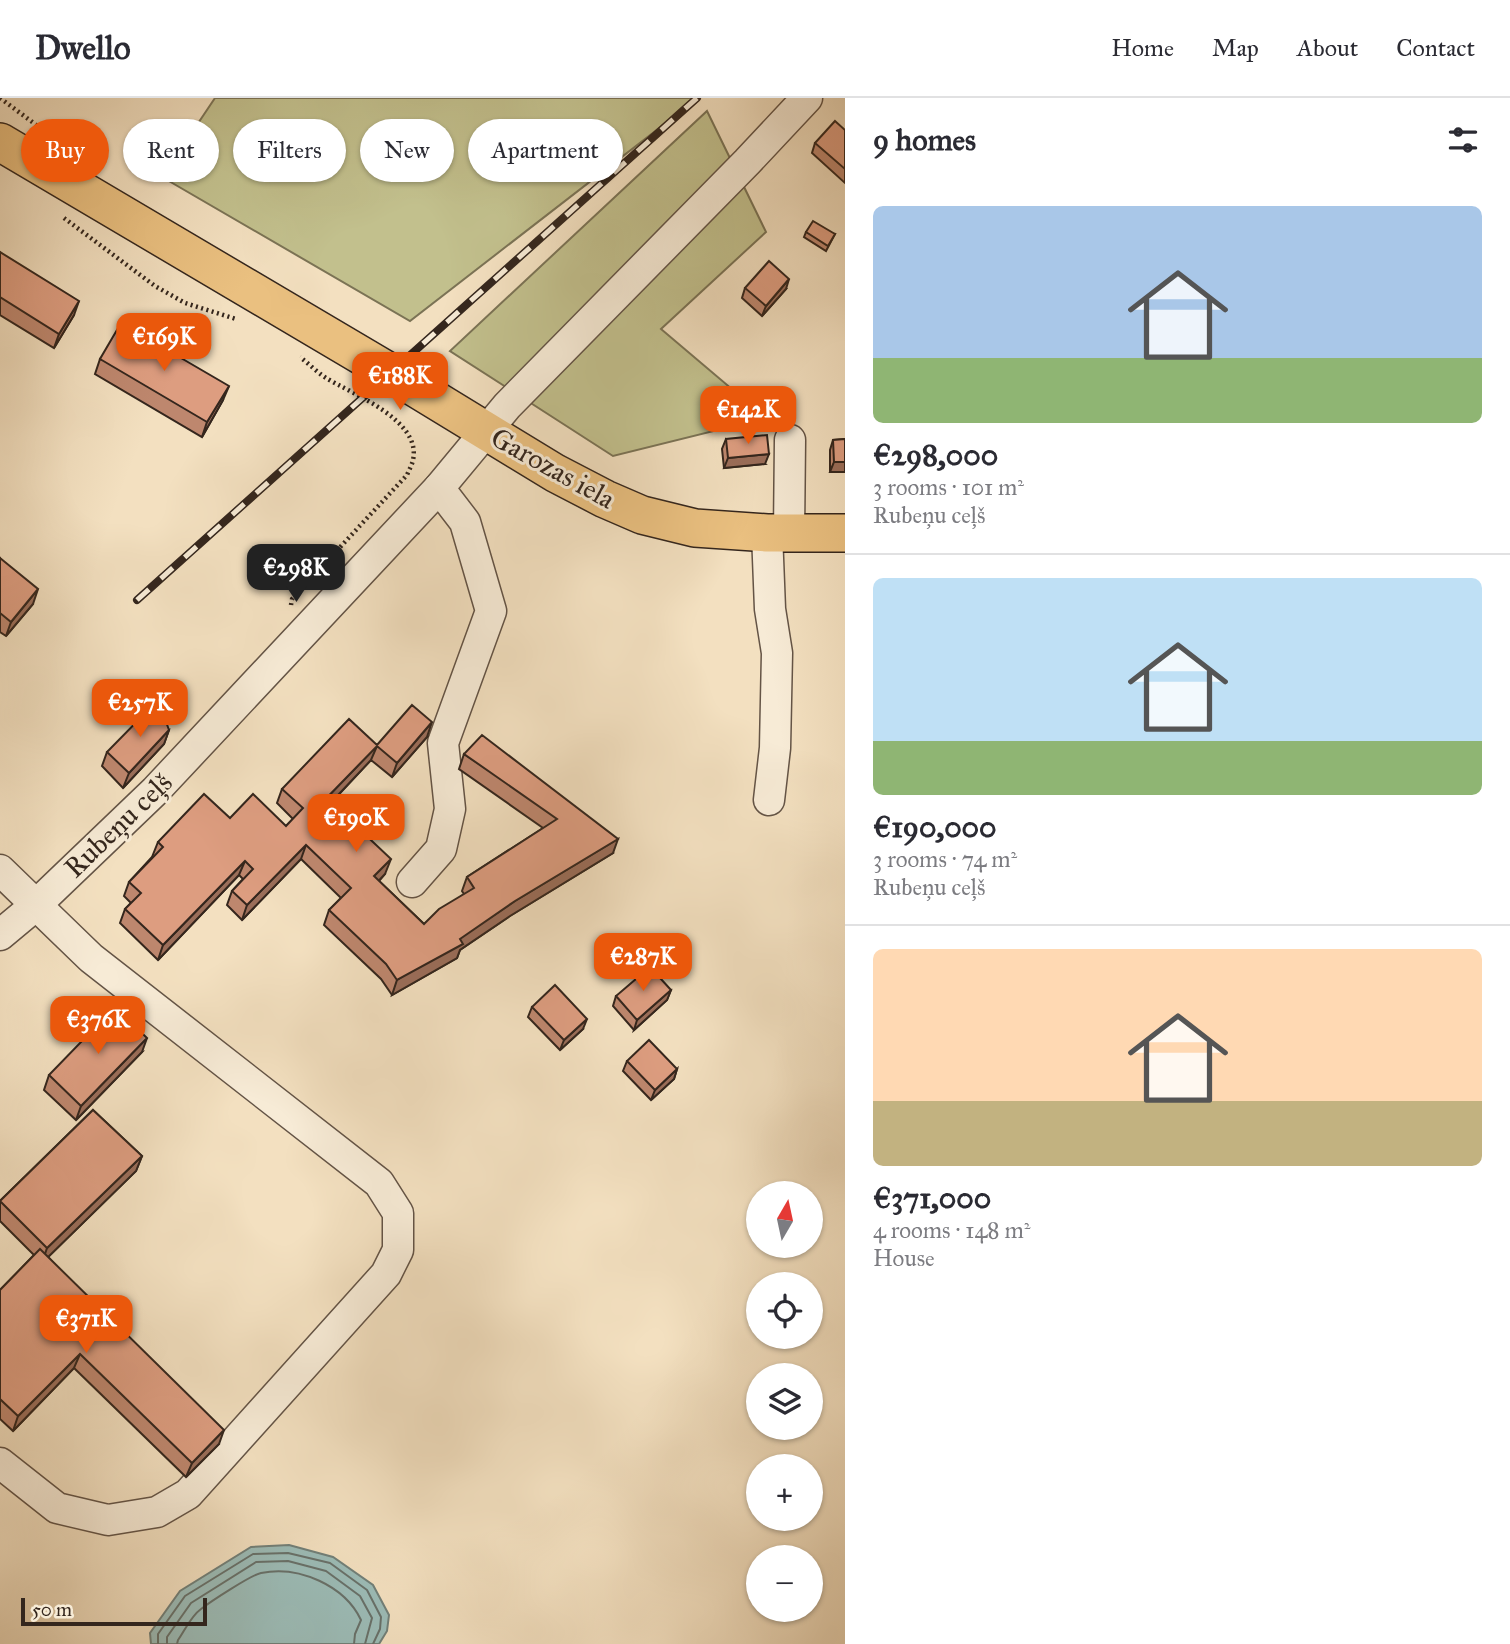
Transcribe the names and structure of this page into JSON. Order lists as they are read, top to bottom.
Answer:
{
  "streets": {
    "main road": ["Garozas iela"],
    "street": ["Rubeņu ceļš"]
  },
  "crossings": [
    ["Garozas iela", "Rubeņu ceļš"]
  ],
  "scale_bar": "50 m",
  "north": "top",
  "page": {
    "header": "Dwello",
    "nav": [
      "Home",
      "Map",
      "About",
      "Contact"
    ],
    "heading": "9 homes",
    "chip": [
      "Buy",
      "Rent",
      "Filters",
      "New",
      "Apartment"
    ],
    "list": [
      {
        "name": "€298,000",
        "note": "3 rooms · 101 m² · Rubeņu ceļš"
      },
      {
        "name": "€190,000",
        "note": "3 rooms · 74 m² · Rubeņu ceļš"
      },
      {
        "name": "€371,000",
        "note": "4 rooms · 148 m² · House"
      }
    ],
    "price": [
      "€169K",
      "€188K",
      "€142K",
      "€298K",
      "€257K",
      "€190K",
      "€287K",
      "€376K",
      "€371K"
    ],
    "map_buttons": ["+", "−"],
    "scale": "50 m"
  }
}
